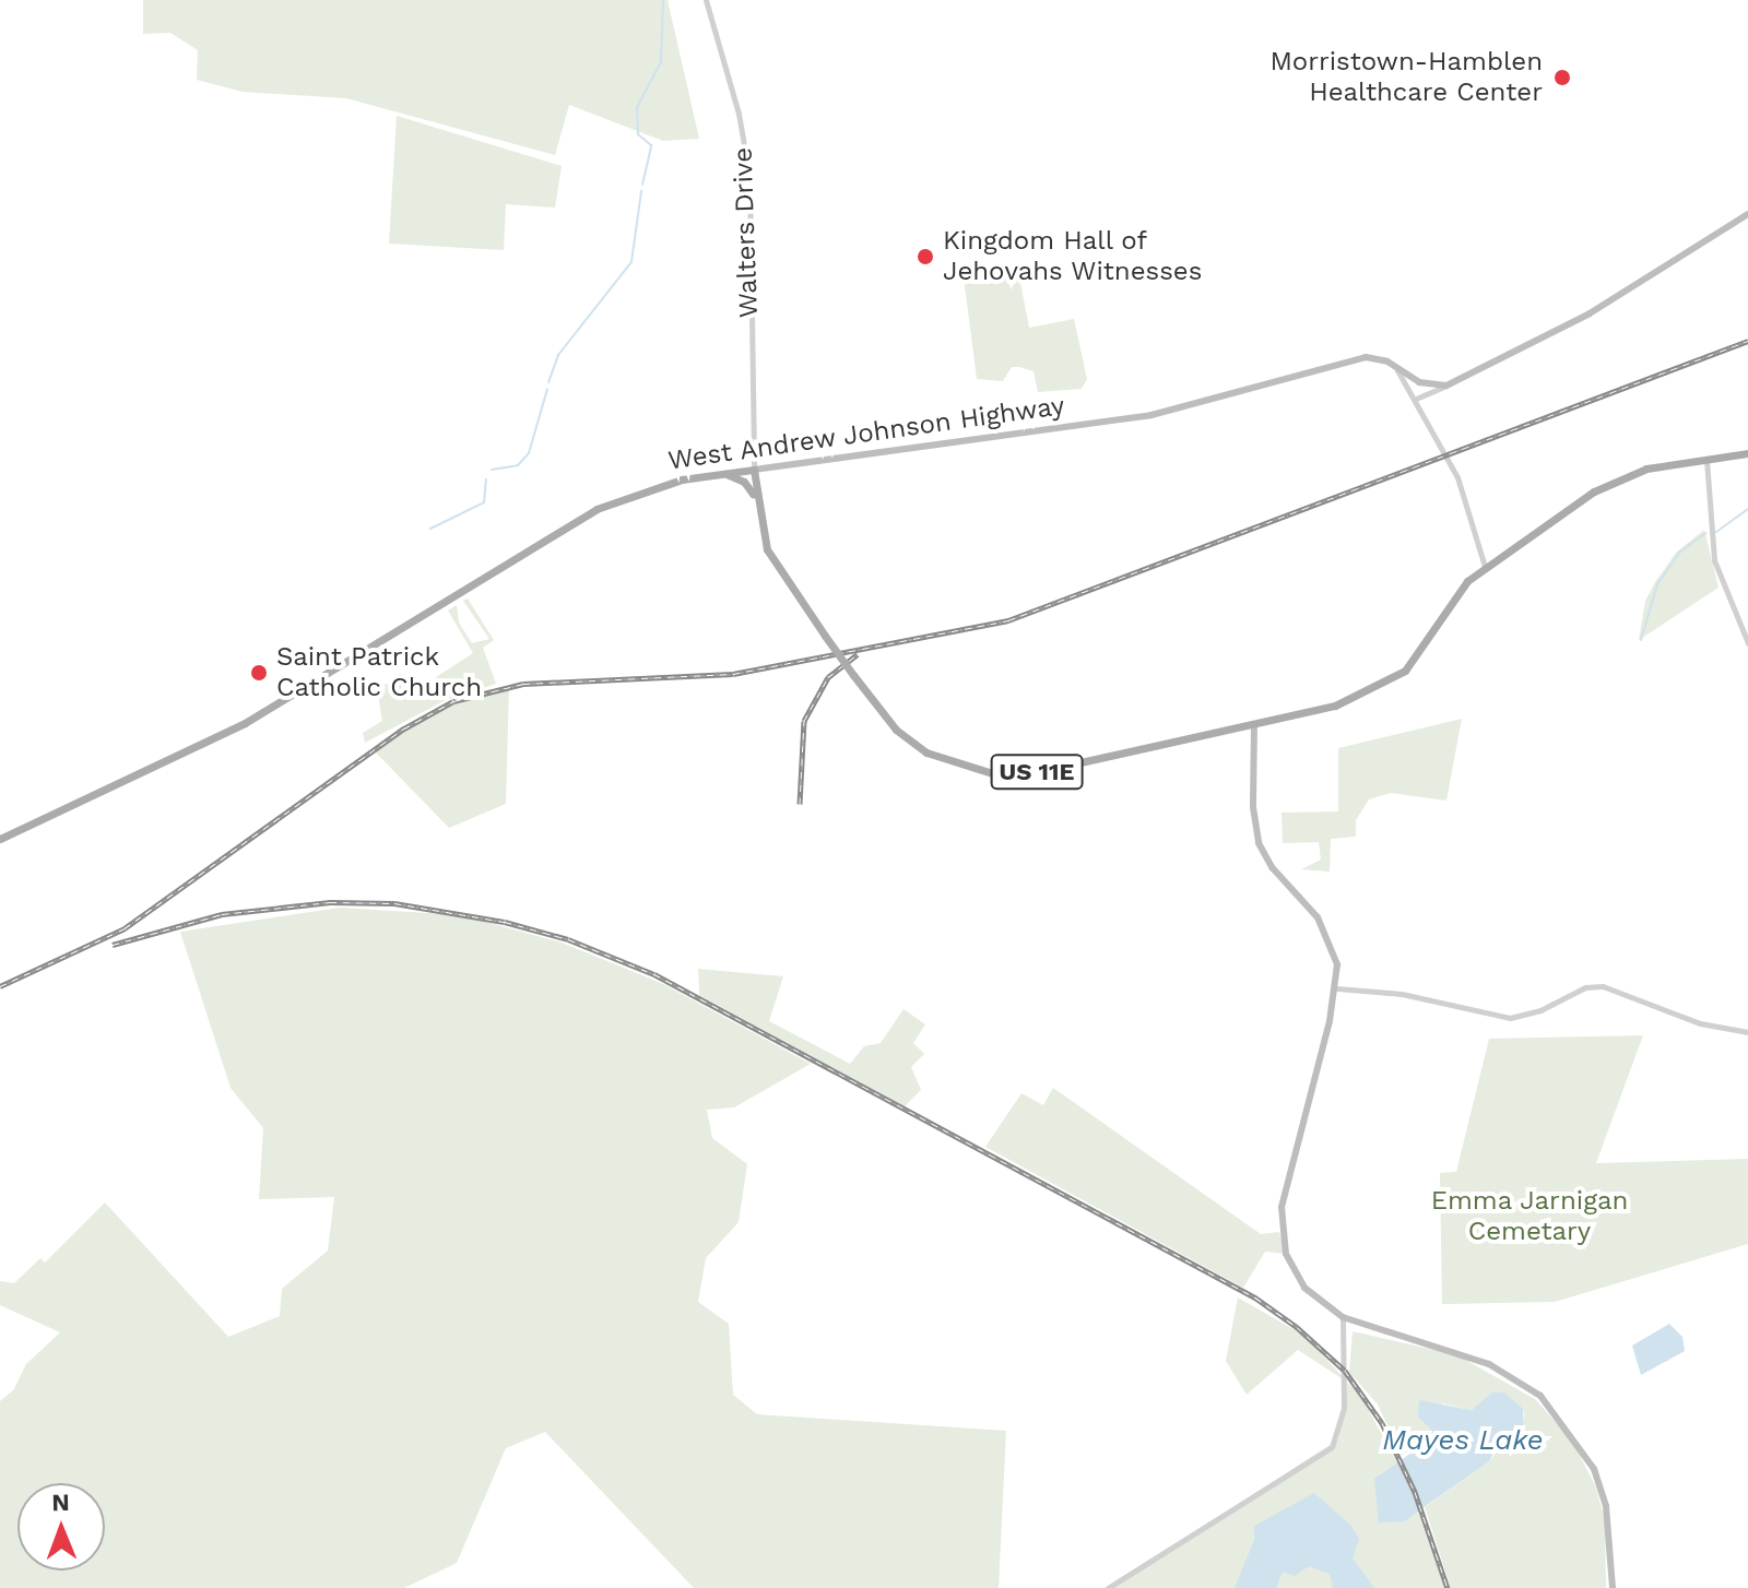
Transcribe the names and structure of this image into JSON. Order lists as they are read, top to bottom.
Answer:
{
  "streets": {
    "main road": ["West Andrew Johnson Highway", "US 11E"],
    "street": ["Walters Drive"]
  },
  "crossings": [
    ["Walters Drive", "West Andrew Johnson Highway"],
    ["Walters Drive", "US 11E"],
    ["West Andrew Johnson Highway", "US 11E"]
  ],
  "water": ["Mayes Lake"],
  "parks": ["Emma Jarnigan Cemetary"],
  "places": ["Morristown-Hamblen Healthcare Center", "Kingdom Hall of Jehovahs Witnesses", "Saint Patrick Catholic Church"],
  "north": "top"
}
